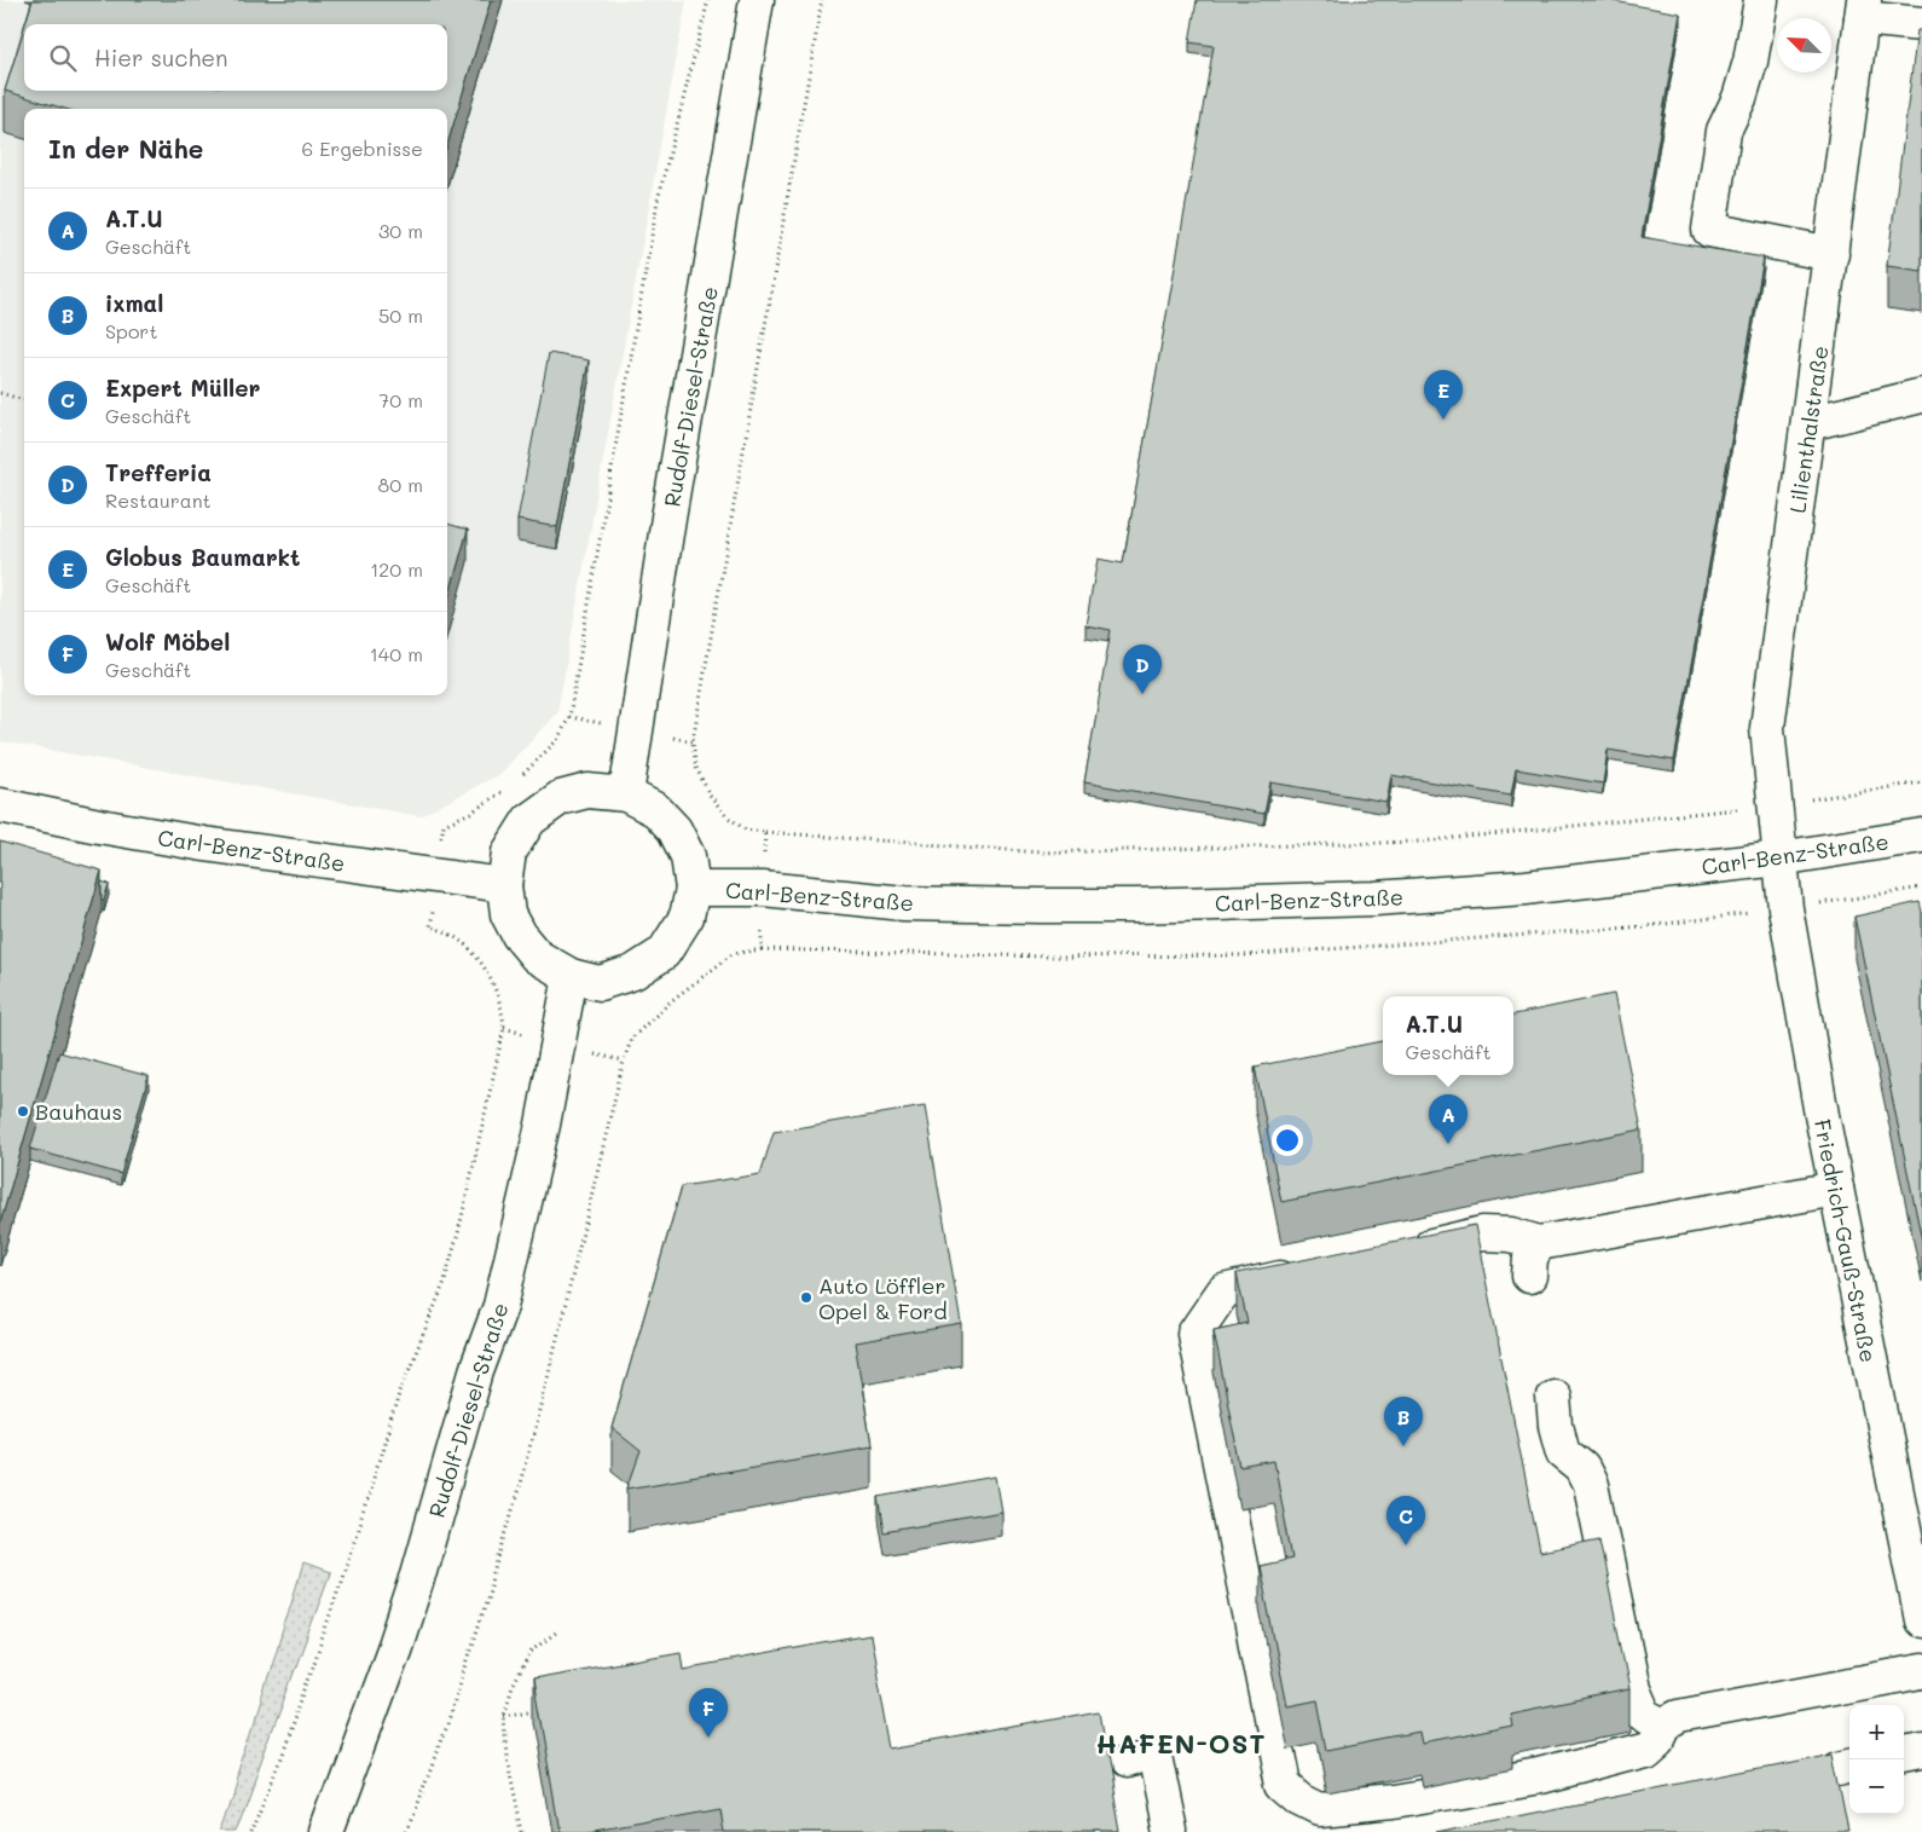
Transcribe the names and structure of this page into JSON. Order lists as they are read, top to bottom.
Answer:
{
  "streets": {
    "street": [
      "Rudolf-Diesel-Straße",
      "Lilienthalstraße",
      "Carl-Benz-Straße",
      "Friedrich-Gauß-Straße"
    ]
  },
  "crossings": [
    ["Rudolf-Diesel-Straße", "Carl-Benz-Straße"],
    ["Lilienthalstraße", "Carl-Benz-Straße"],
    ["Lilienthalstraße", "Friedrich-Gauß-Straße"],
    ["Carl-Benz-Straße", "Friedrich-Gauß-Straße"]
  ],
  "districts": ["HAFEN-OST"],
  "places": ["Bauhaus", "Auto Löffler Opel & Ford"],
  "north": "top left",
  "page": {
    "search": "Hier suchen",
    "heading": ["In der Nähe", "6 Ergebnisse"],
    "list": [
      {
        "mark": "A",
        "name": "A.T.U",
        "note": "Geschäft",
        "value": "30 m"
      },
      {
        "mark": "B",
        "name": "ixmal",
        "note": "Sport",
        "value": "50 m"
      },
      {
        "mark": "C",
        "name": "Expert Müller",
        "note": "Geschäft",
        "value": "70 m"
      },
      {
        "mark": "D",
        "name": "Trefferia",
        "note": "Restaurant",
        "value": "80 m"
      },
      {
        "mark": "E",
        "name": "Globus Baumarkt",
        "note": "Geschäft",
        "value": "120 m"
      },
      {
        "mark": "F",
        "name": "Wolf Möbel",
        "note": "Geschäft",
        "value": "140 m"
      }
    ],
    "pins": [
      "E",
      "D",
      "A",
      "B",
      "C",
      "F"
    ],
    "popup": ["A.T.U", "Geschäft"],
    "map_buttons": ["+", "−"]
  }
}
